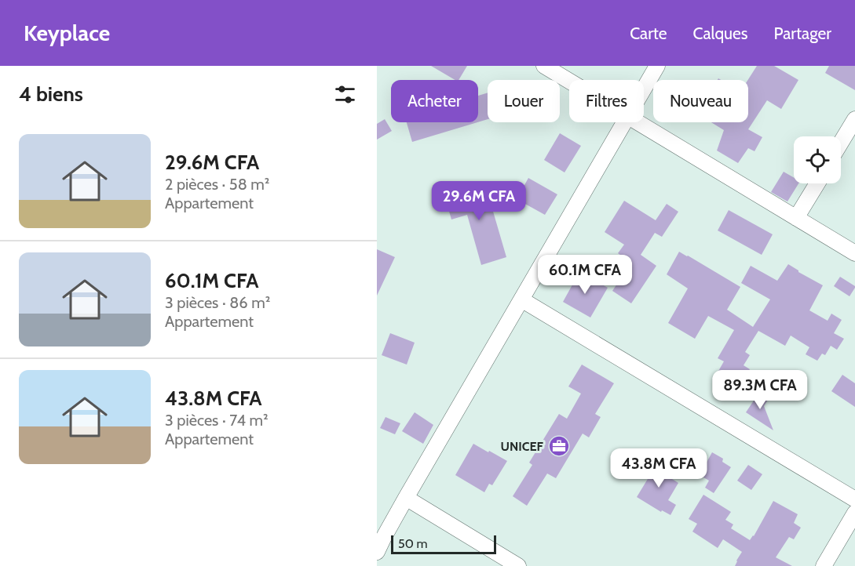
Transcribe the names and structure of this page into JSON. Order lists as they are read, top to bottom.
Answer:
{
  "places": {
    "office": ["UNICEF"]
  },
  "scale_bar": "50 m",
  "page": {
    "header": "Keyplace",
    "nav": ["Carte", "Calques", "Partager"],
    "heading": "4 biens",
    "chip": [
      "Acheter",
      "Louer",
      "Filtres",
      "Nouveau"
    ],
    "list": [
      {
        "name": "29.6M CFA",
        "note": "2 pièces · 58 m² · Appartement"
      },
      {
        "name": "60.1M CFA",
        "note": "3 pièces · 86 m² · Appartement"
      },
      {
        "name": "43.8M CFA",
        "note": "3 pièces · 74 m² · Appartement"
      }
    ],
    "price": [
      "29.6M CFA",
      "60.1M CFA",
      "89.3M CFA",
      "43.8M CFA"
    ],
    "scale": "50 m"
  }
}
